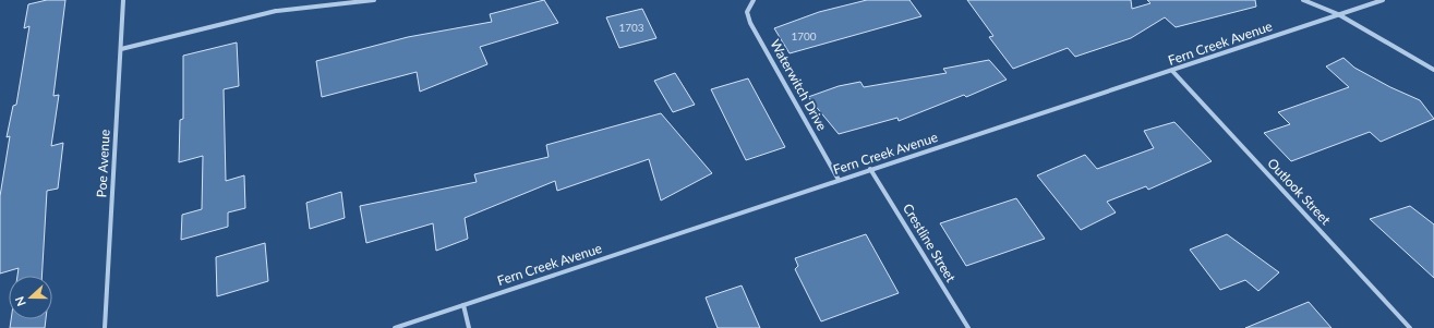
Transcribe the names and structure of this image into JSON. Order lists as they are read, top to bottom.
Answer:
{
  "streets": {
    "street": [
      "Fern Creek Avenue",
      "Waterwitch Drive",
      "Poe Avenue",
      "Outlook Street",
      "Crestline Street"
    ]
  },
  "crossings": [
    ["Fern Creek Avenue", "Waterwitch Drive"],
    ["Fern Creek Avenue", "Outlook Street"],
    ["Fern Creek Avenue", "Crestline Street"]
  ],
  "house_numbers": ["1703", "1700"],
  "north": "left"
}
